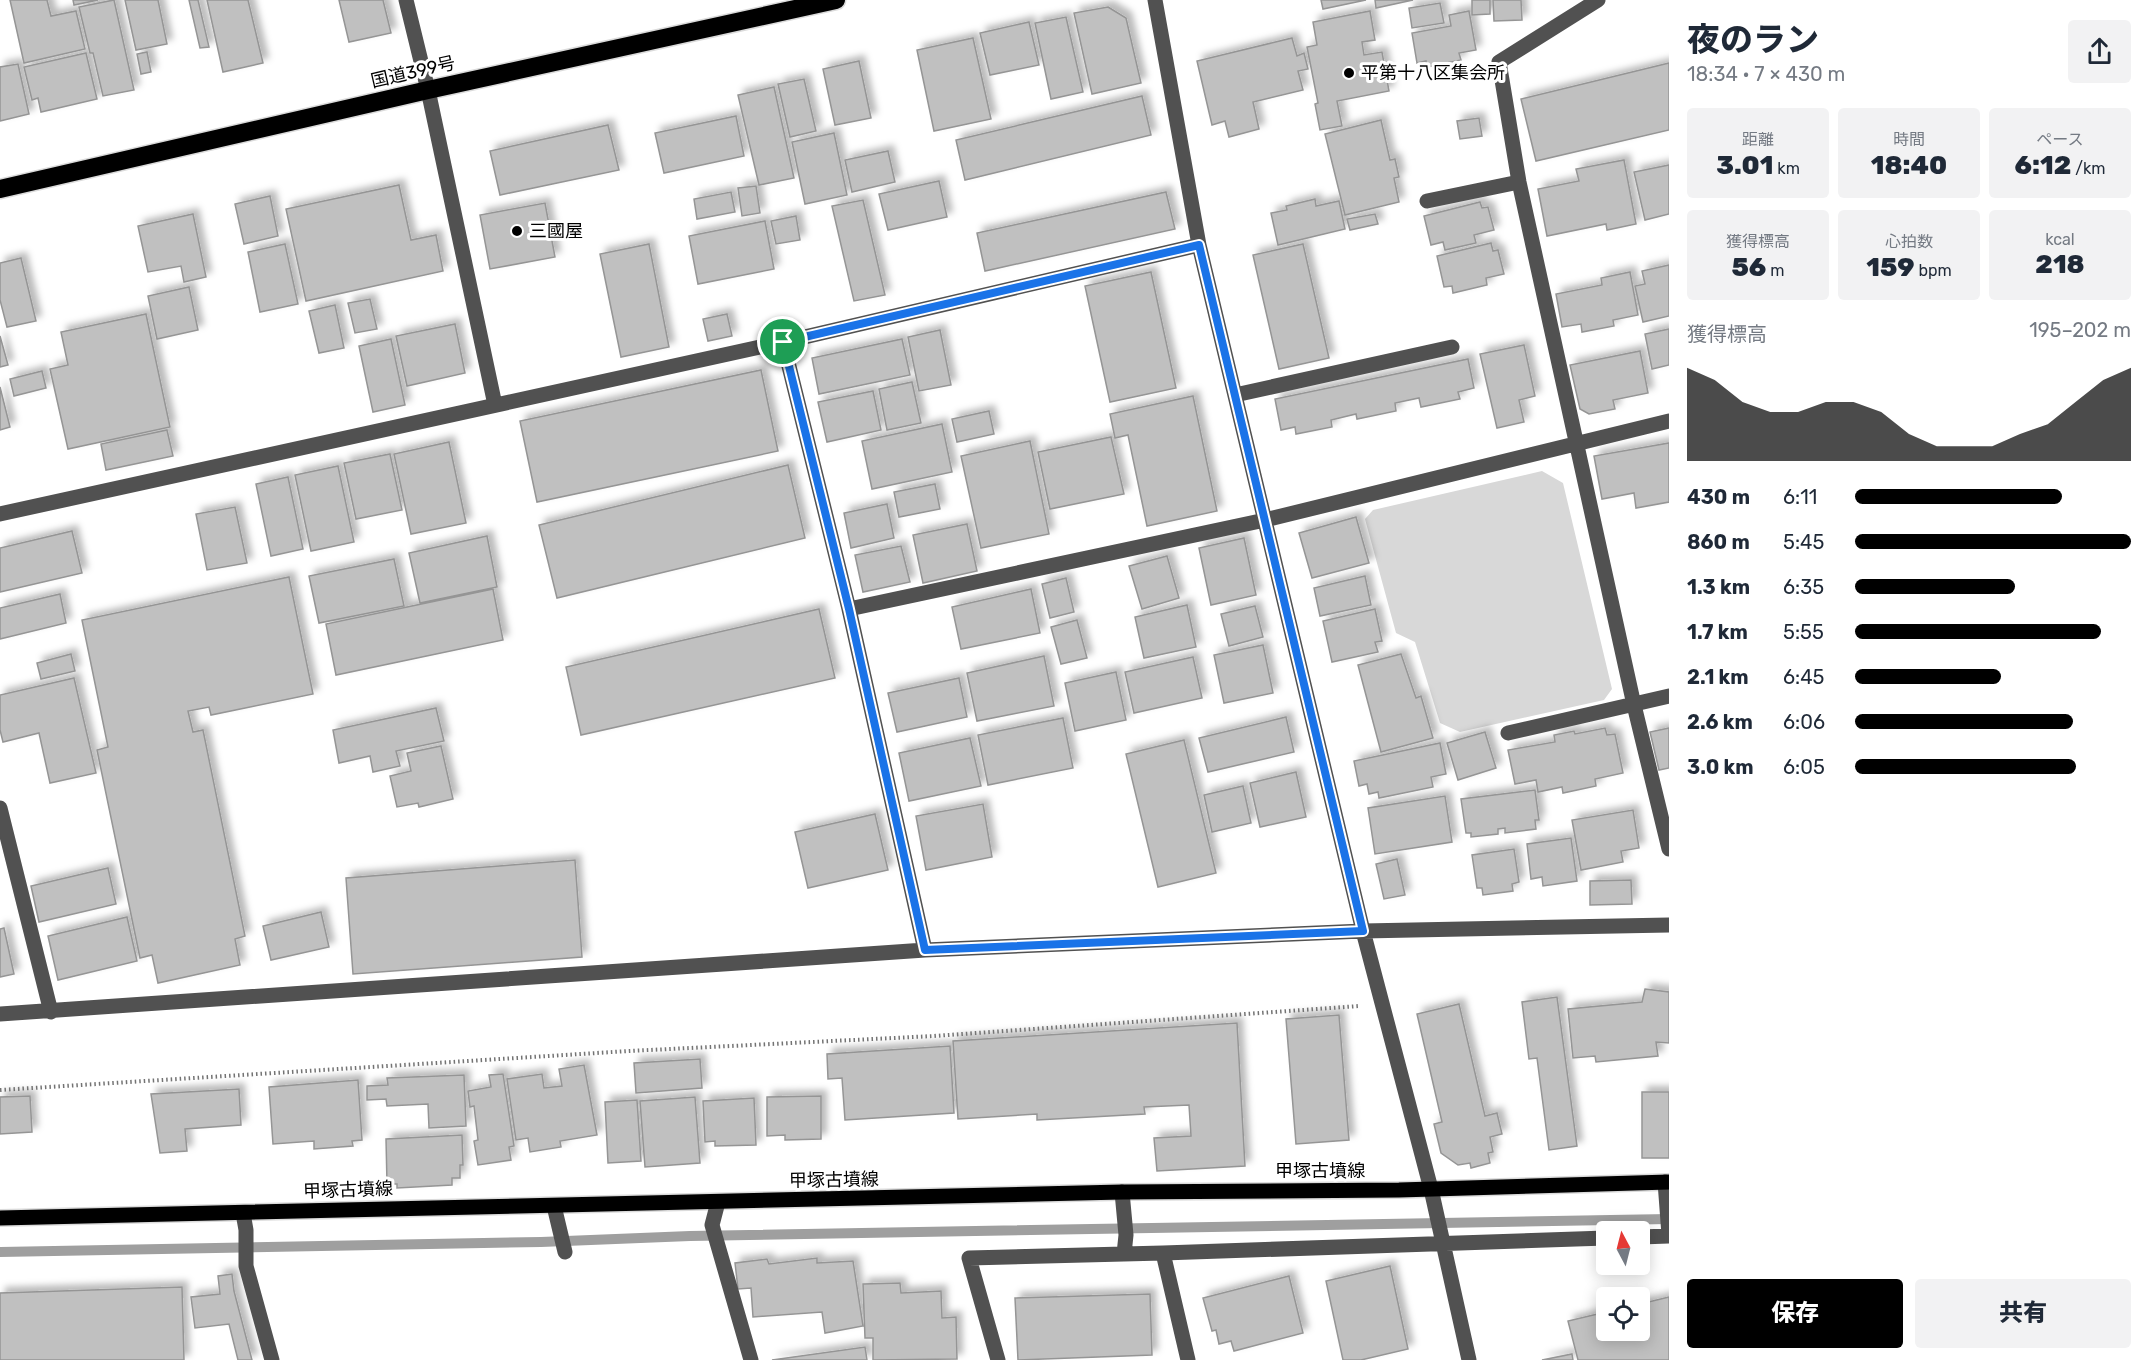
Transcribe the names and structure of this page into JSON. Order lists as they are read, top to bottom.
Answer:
{
  "streets": {
    "highway": ["国道399号"],
    "main road": ["甲塚古墳線"]
  },
  "places": ["平第十八区集会所", "三國屋"],
  "north": "top",
  "page": {
    "heading": ["夜のラン", "18:34 · 7 × 430 m"],
    "stats": [
      ["距離", "3.01 km"],
      ["時間", "18:40"],
      ["ペース", "6:12 /km"],
      ["獲得標高", "56 m"],
      ["心拍数", "159 bpm"],
      ["kcal", "218"]
    ],
    "chart": ["獲得標高", "195–202 m"],
    "list": [
      {
        "name": "430 m",
        "note": "6:11"
      },
      {
        "name": "860 m",
        "note": "5:45"
      },
      {
        "name": "1.3 km",
        "note": "6:35"
      },
      {
        "name": "1.7 km",
        "note": "5:55"
      },
      {
        "name": "2.1 km",
        "note": "6:45"
      },
      {
        "name": "2.6 km",
        "note": "6:06"
      },
      {
        "name": "3.0 km",
        "note": "6:05"
      }
    ],
    "buttons": ["保存", "共有"]
  }
}
